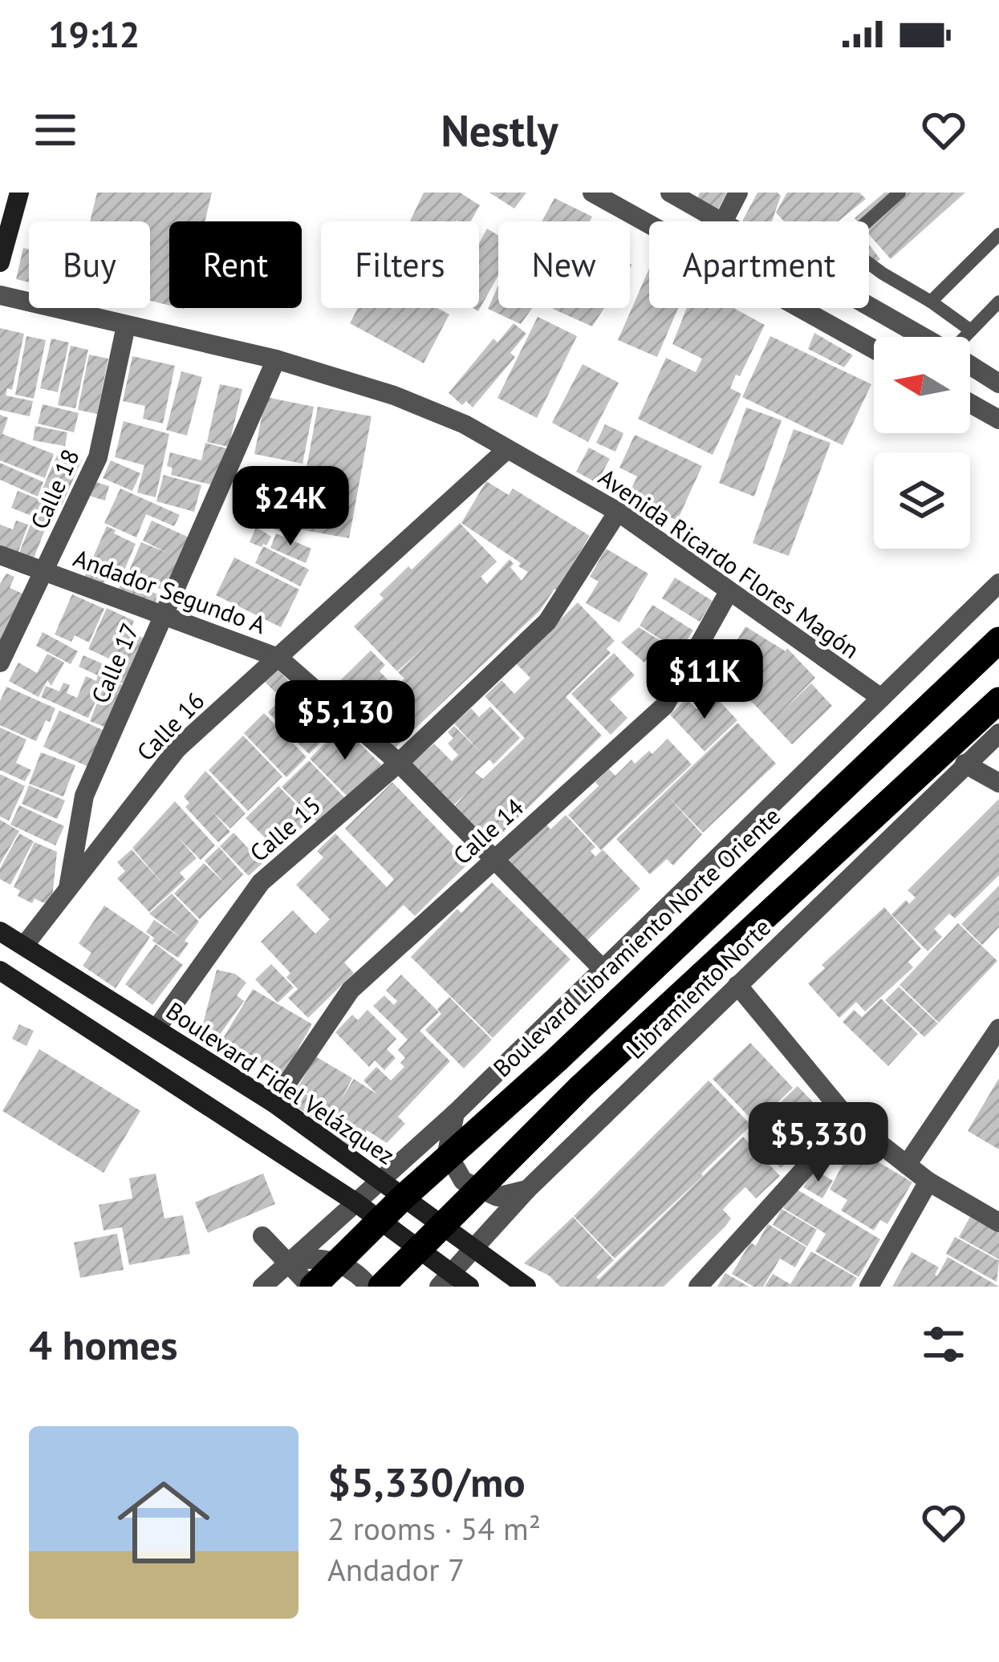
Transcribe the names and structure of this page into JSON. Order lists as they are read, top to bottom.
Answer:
{
  "streets": {
    "highway": ["Boulevard Libramiento Norte Oriente"],
    "main road": ["Boulevard Fidel Velázquez"],
    "street": [
      "Calle 18",
      "Avenida Ricardo Flores Magón",
      "Andador Segundo A",
      "Calle 17",
      "Calle 16",
      "Calle 15",
      "Calle 14",
      "Libramiento Norte"
    ]
  },
  "crossings": [
    ["Calle 18", "Avenida Ricardo Flores Magón"],
    ["Calle 18", "Andador Segundo A"],
    ["Avenida Ricardo Flores Magón", "Calle 17"],
    ["Avenida Ricardo Flores Magón", "Calle 16"],
    ["Avenida Ricardo Flores Magón", "Calle 15"],
    ["Avenida Ricardo Flores Magón", "Calle 14"],
    ["Andador Segundo A", "Calle 17"],
    ["Andador Segundo A", "Calle 16"],
    ["Andador Segundo A", "Calle 15"],
    ["Andador Segundo A", "Calle 14"],
    ["Calle 17", "Calle 16"],
    ["Calle 16", "Boulevard Fidel Velázquez"],
    ["Calle 15", "Boulevard Fidel Velázquez"],
    ["Calle 14", "Boulevard Fidel Velázquez"],
    ["Libramiento Norte", "Boulevard Fidel Velázquez"]
  ],
  "north": "left",
  "page": {
    "status": "19:12",
    "header": "Nestly",
    "chip": [
      "Buy",
      "Rent",
      "Filters",
      "New",
      "Apartment"
    ],
    "price": [
      "$24K",
      "$11K",
      "$5,130",
      "$5,330"
    ],
    "heading": "4 homes",
    "list": [
      {
        "name": "$5,330/mo",
        "note": "2 rooms · 54 m² · Andador 7"
      }
    ]
  }
}
